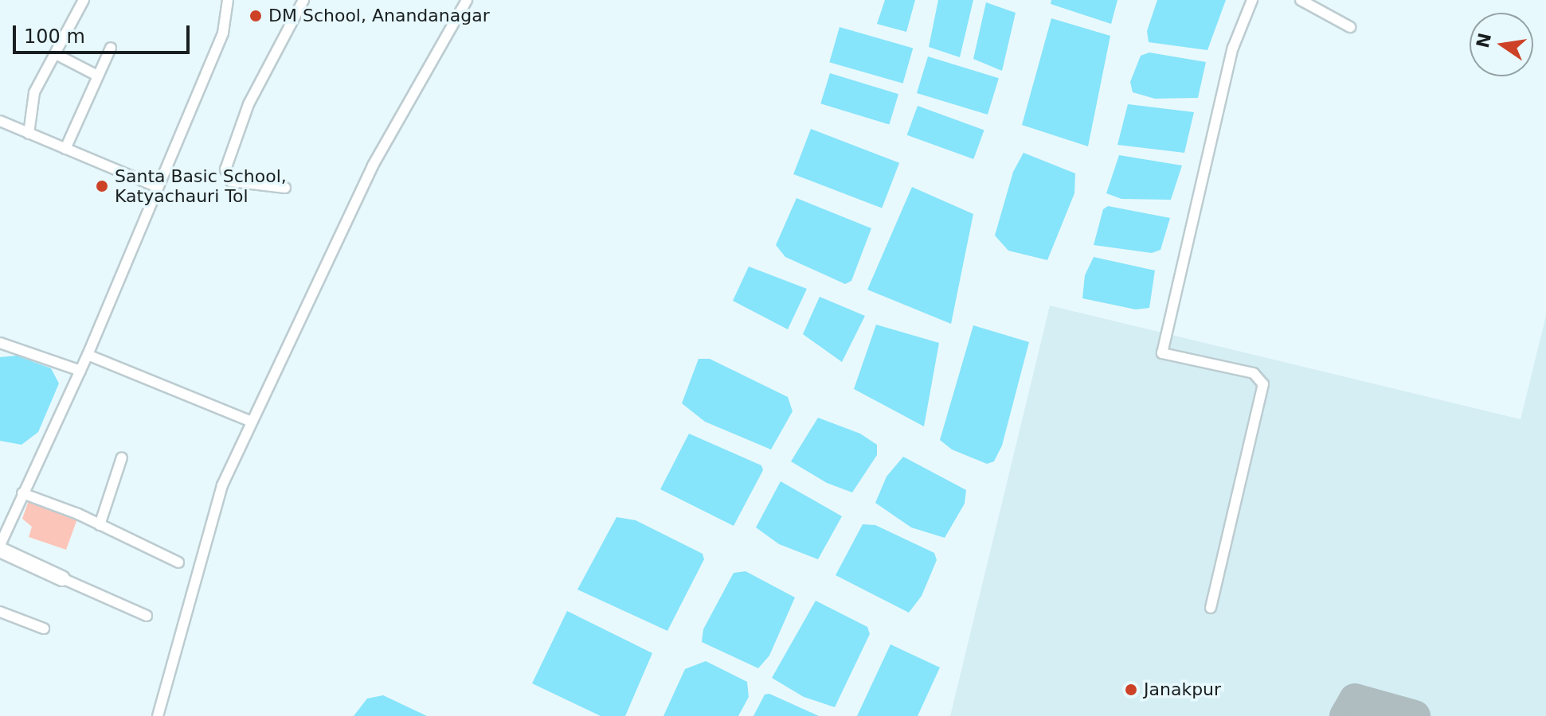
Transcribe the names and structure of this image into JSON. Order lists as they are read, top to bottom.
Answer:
{
  "places": ["DM School, Anandanagar", "Santa Basic School, Katyachauri Tol", "Janakpur"],
  "scale_bar": "100 m",
  "north": "left"
}
